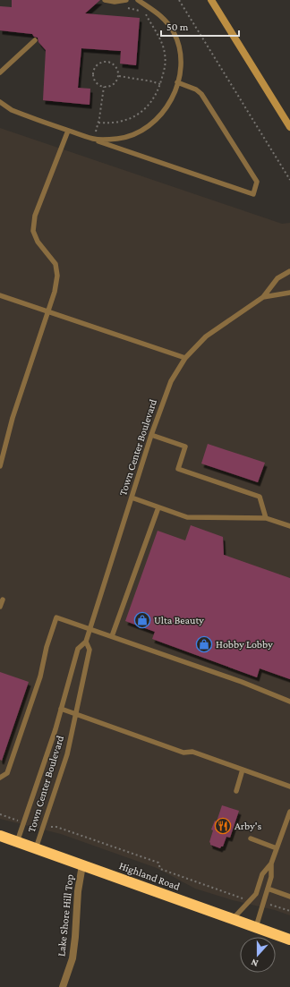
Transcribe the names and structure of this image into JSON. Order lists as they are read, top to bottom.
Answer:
{
  "streets": {
    "highway": ["Highland Road"],
    "street": ["Lake Shore Hill Top"],
    "lane": ["Town Center Boulevard"]
  },
  "crossings": [
    ["Town Center Boulevard", "Highland Road"],
    ["Highland Road", "Lake Shore Hill Top"]
  ],
  "places": {
    "shop": ["Ulta Beauty", "Hobby Lobby"],
    "restaurant": ["Arby's"]
  },
  "scale_bar": "50 m",
  "north": "bottom"
}
